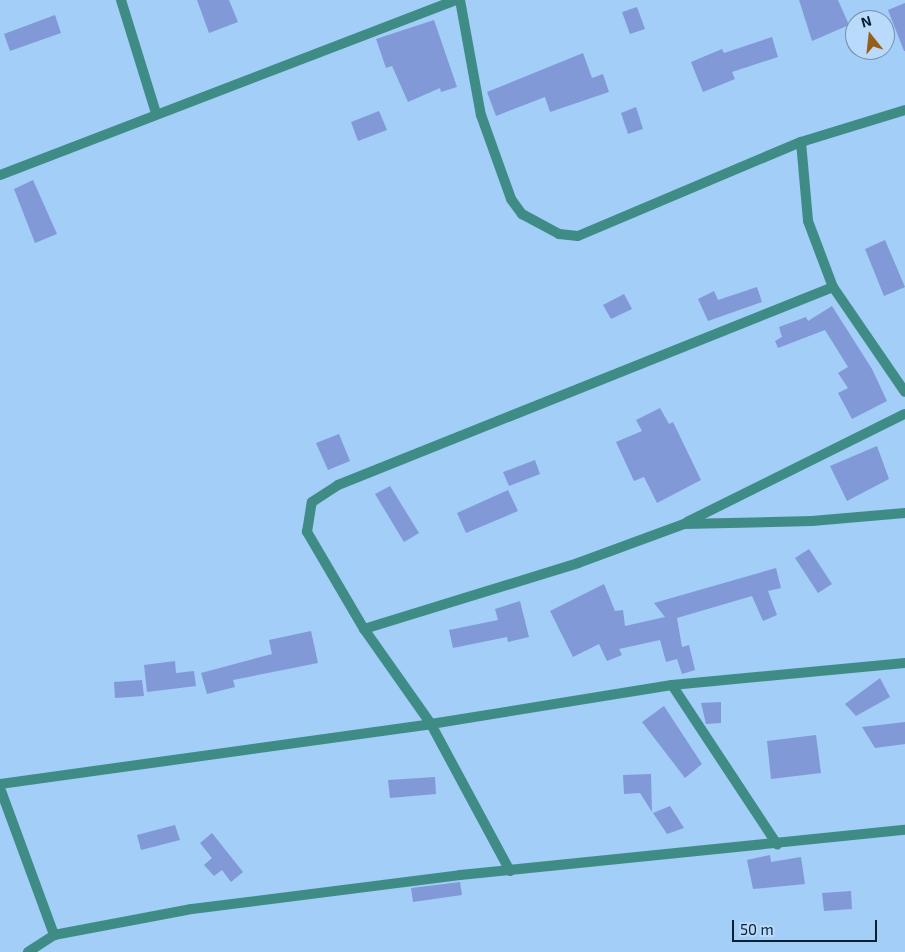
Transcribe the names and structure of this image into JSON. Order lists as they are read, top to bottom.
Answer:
{
  "scale_bar": "50 m",
  "north": "top"
}
